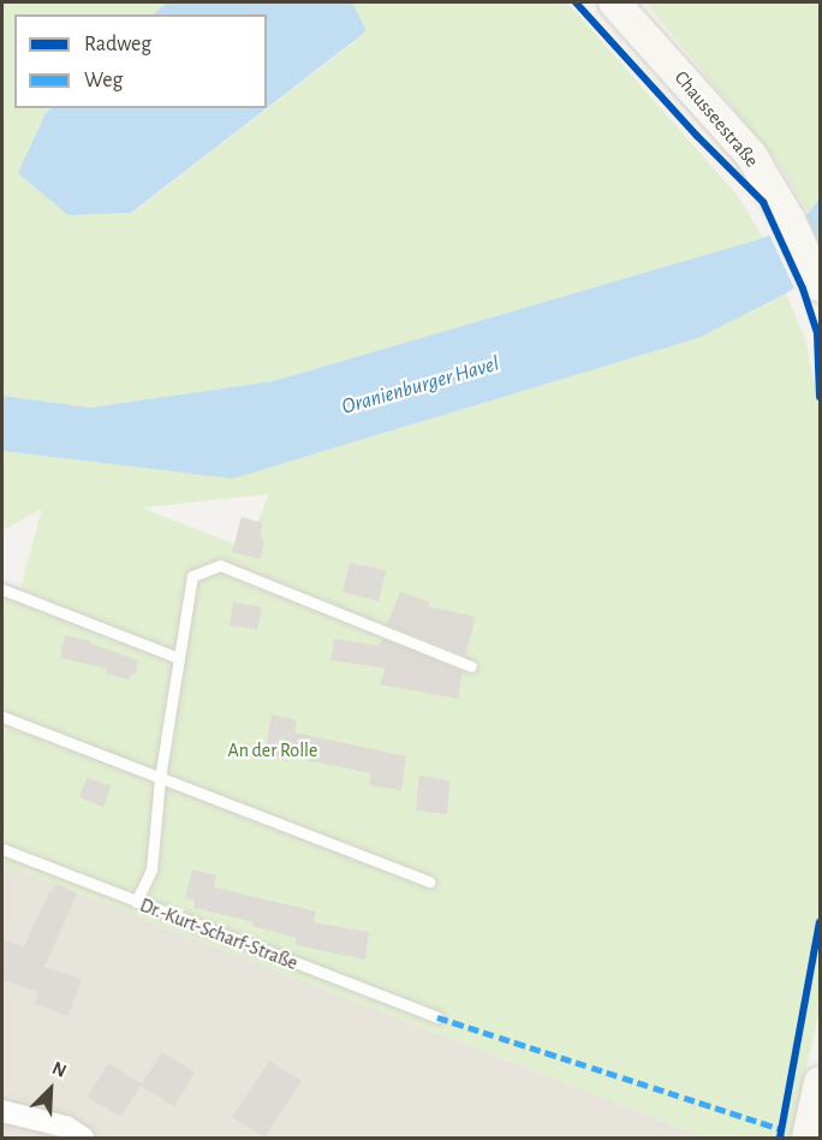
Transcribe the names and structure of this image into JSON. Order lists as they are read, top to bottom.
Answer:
{
  "streets": {
    "main road": ["Chausseestraße"],
    "lane": ["Dr.-Kurt-Scharf-Straße"]
  },
  "water": ["Oranienburger Havel"],
  "parks": ["An der Rolle"],
  "legend": ["Radweg", "Weg"],
  "north": "top right"
}
